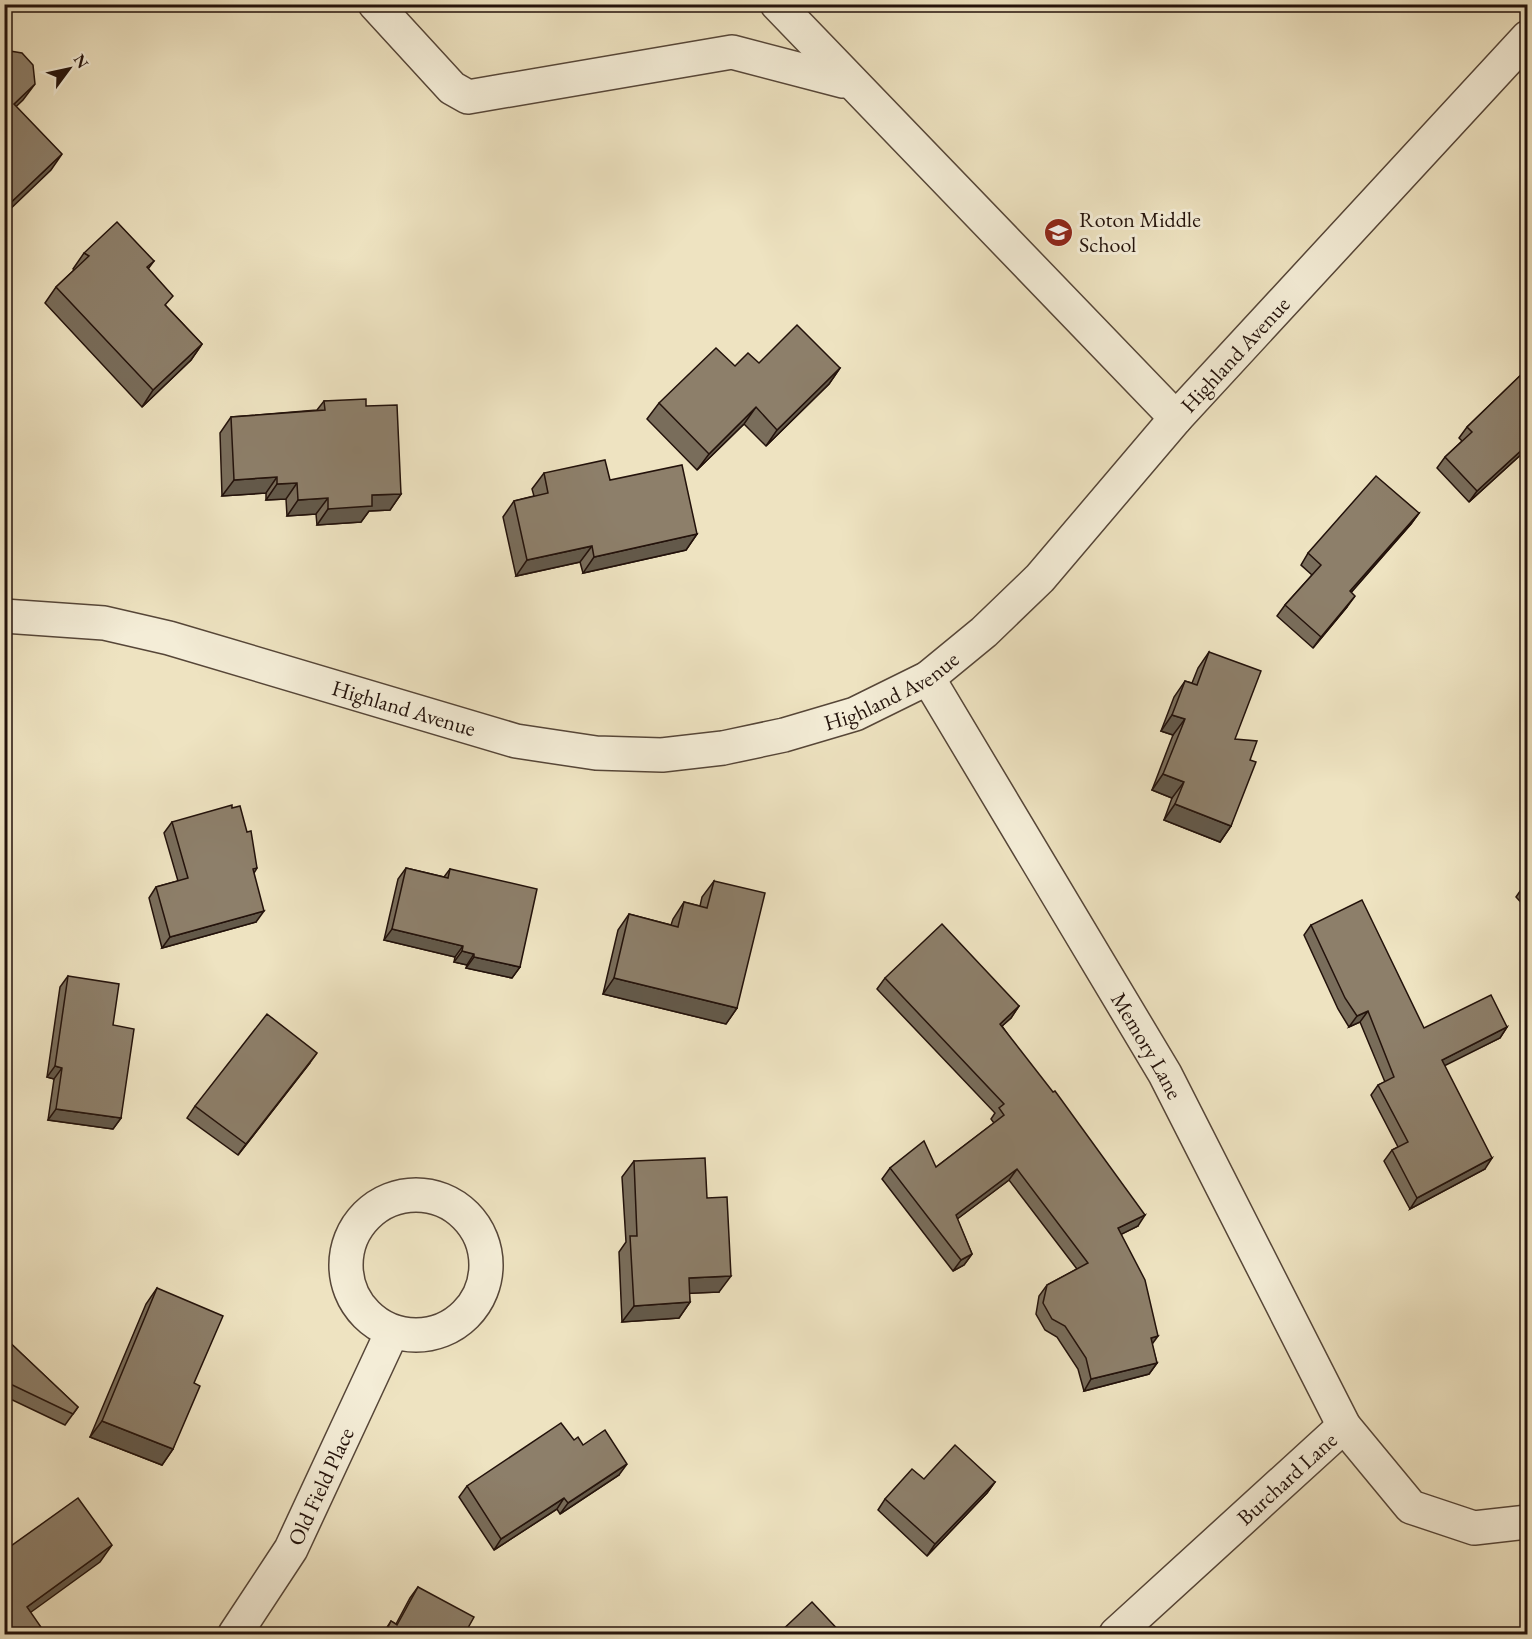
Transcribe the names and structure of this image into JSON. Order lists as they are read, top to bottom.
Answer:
{
  "streets": {
    "street": [
      "Highland Avenue",
      "Memory Lane",
      "Burchard Lane",
      "Old Field Place"
    ]
  },
  "crossings": [
    ["Highland Avenue", "Memory Lane"],
    ["Memory Lane", "Burchard Lane"]
  ],
  "places": {
    "school or university": ["Roton Middle School"]
  },
  "north": "top right"
}
